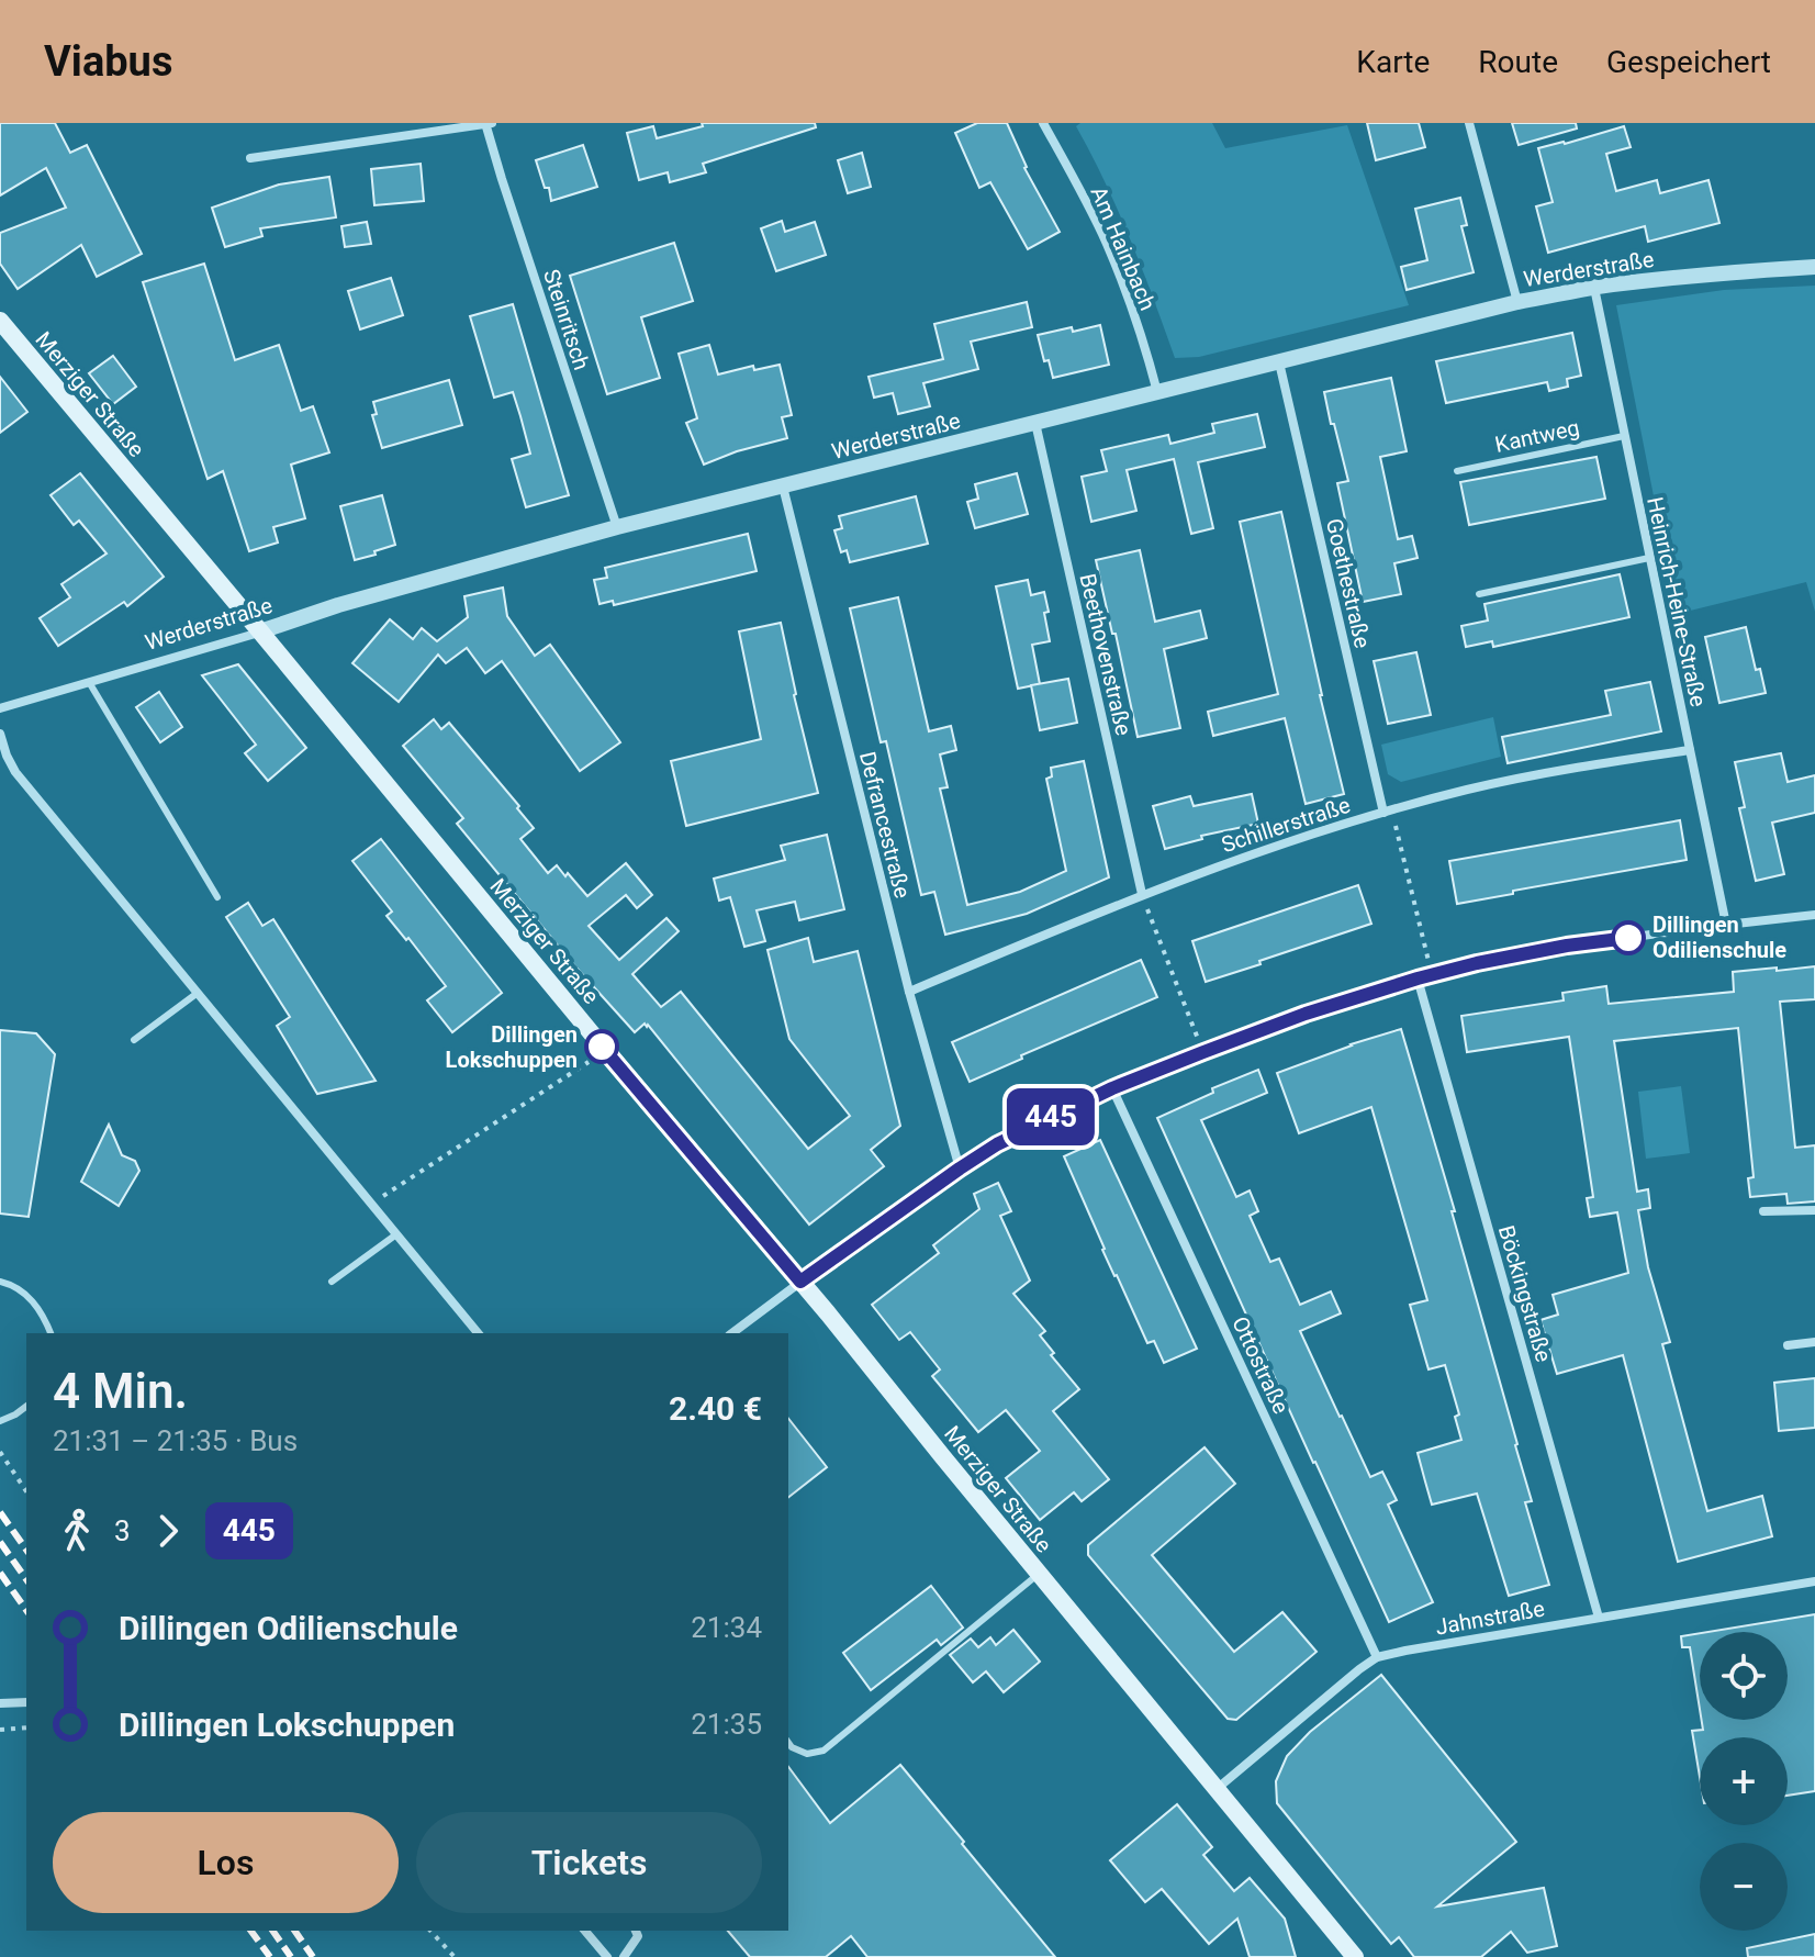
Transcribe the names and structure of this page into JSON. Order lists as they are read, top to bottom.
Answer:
{
  "streets": {
    "main road": ["Merziger Straße"],
    "street": [
      "Am Hainbach",
      "Werderstraße",
      "Steinritsch",
      "Goethestraße",
      "Heinrich-Heine-Straße",
      "Beethovenstraße",
      "Defrancestraße",
      "Schillerstraße",
      "Böckingstraße",
      "Ottostraße",
      "Jahnstraße"
    ],
    "lane": ["Kantweg"]
  },
  "crossings": [
    ["Am Hainbach", "Werderstraße"],
    ["Werderstraße", "Steinritsch"],
    ["Werderstraße", "Merziger Straße"],
    ["Werderstraße", "Goethestraße"],
    ["Werderstraße", "Heinrich-Heine-Straße"],
    ["Werderstraße", "Beethovenstraße"],
    ["Werderstraße", "Defrancestraße"],
    ["Merziger Straße", "Jahnstraße"],
    ["Kantweg", "Heinrich-Heine-Straße"],
    ["Goethestraße", "Schillerstraße"],
    ["Heinrich-Heine-Straße", "Schillerstraße"],
    ["Beethovenstraße", "Schillerstraße"],
    ["Defrancestraße", "Schillerstraße"],
    ["Böckingstraße", "Jahnstraße"],
    ["Ottostraße", "Jahnstraße"]
  ],
  "places": ["Dillingen Odilienschule", "Dillingen Lokschuppen"],
  "lines": ["bus line 445"],
  "page": {
    "header": "Viabus",
    "nav": ["Karte", "Route", "Gespeichert"],
    "on_map": "445",
    "heading": ["4 Min.", "21:31 – 21:35 · Bus", "2.40 €"],
    "legs": ["3", "445"],
    "list": [
      {
        "name": "Dillingen Odilienschule",
        "value": "21:34"
      },
      {
        "name": "Dillingen Lokschuppen",
        "value": "21:35"
      }
    ],
    "map_buttons": ["+", "−"],
    "buttons": ["Los", "Tickets"]
  }
}
